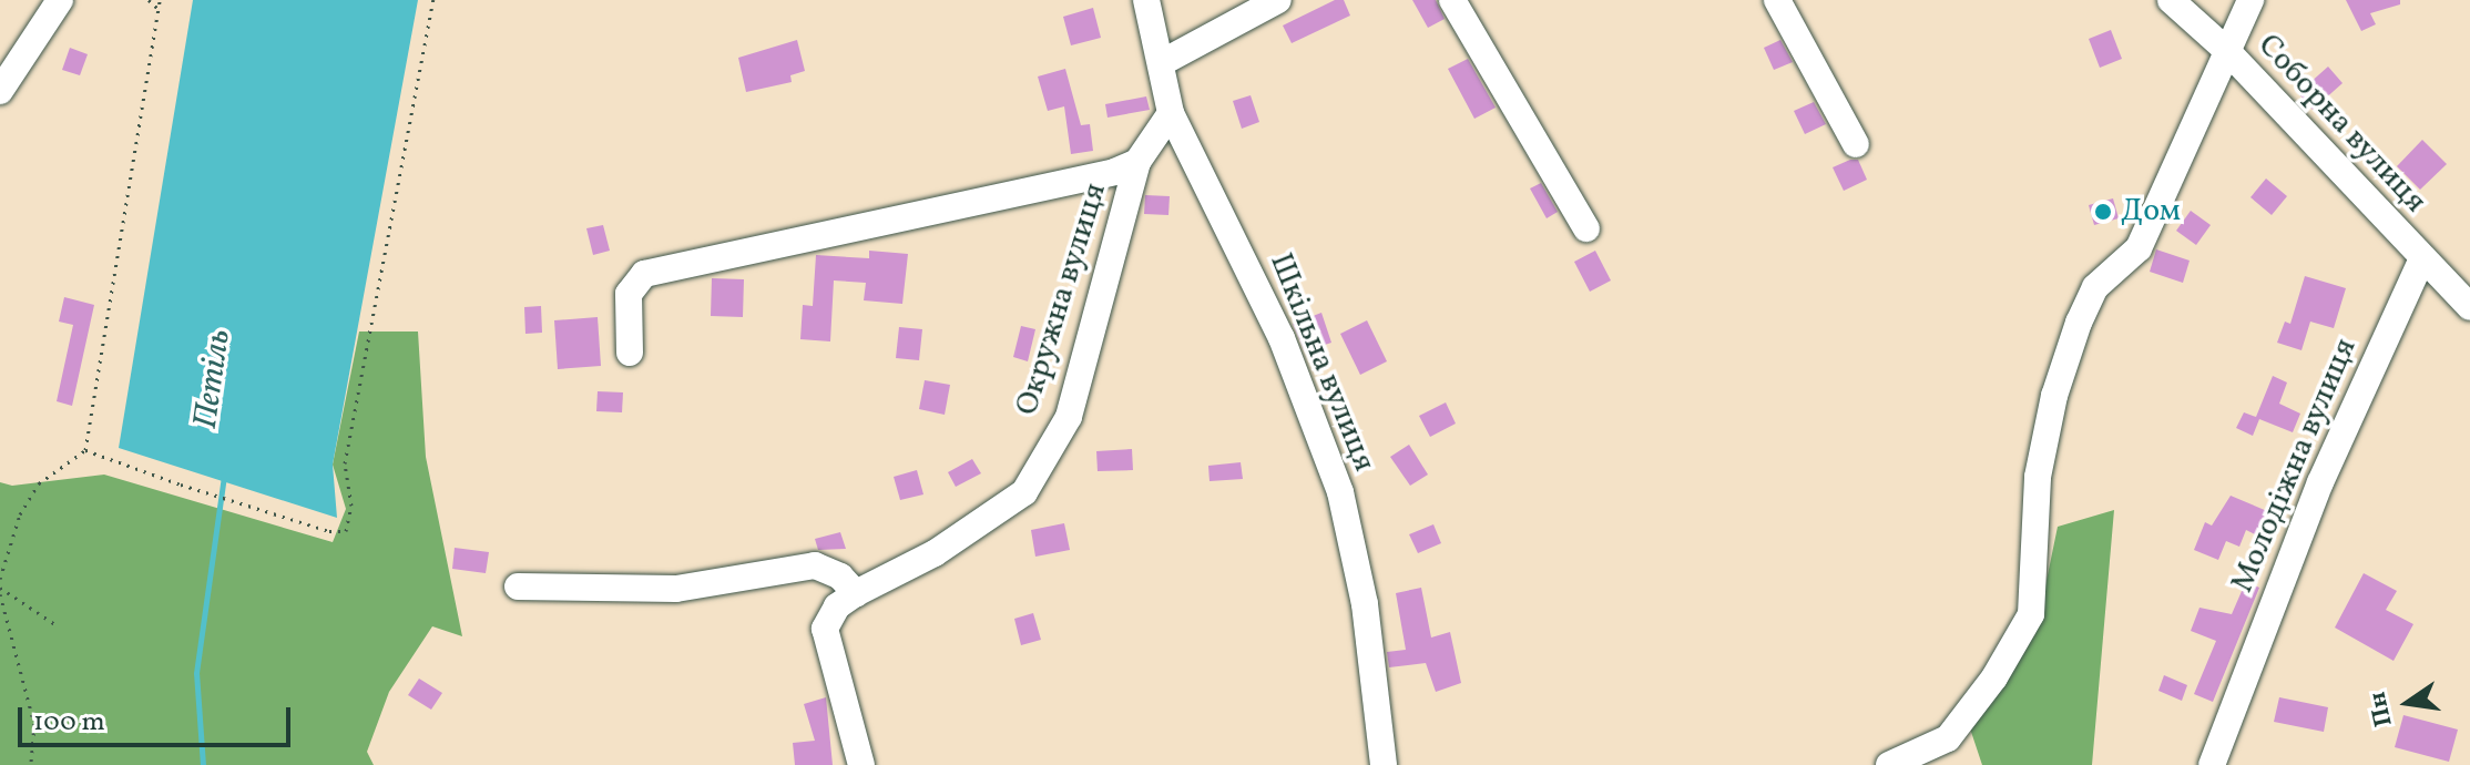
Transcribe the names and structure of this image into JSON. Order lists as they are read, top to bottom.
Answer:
{
  "streets": {
    "street": [
      "Соборна вулиця",
      "Окружна вулиця",
      "Шкільна вулиця",
      "Молодіжна вулиця"
    ]
  },
  "crossings": [
    ["Соборна вулиця", "Молодіжна вулиця"]
  ],
  "water": ["Петіль"],
  "places": ["Дом"],
  "scale_bar": "100 m",
  "north": "left"
}
